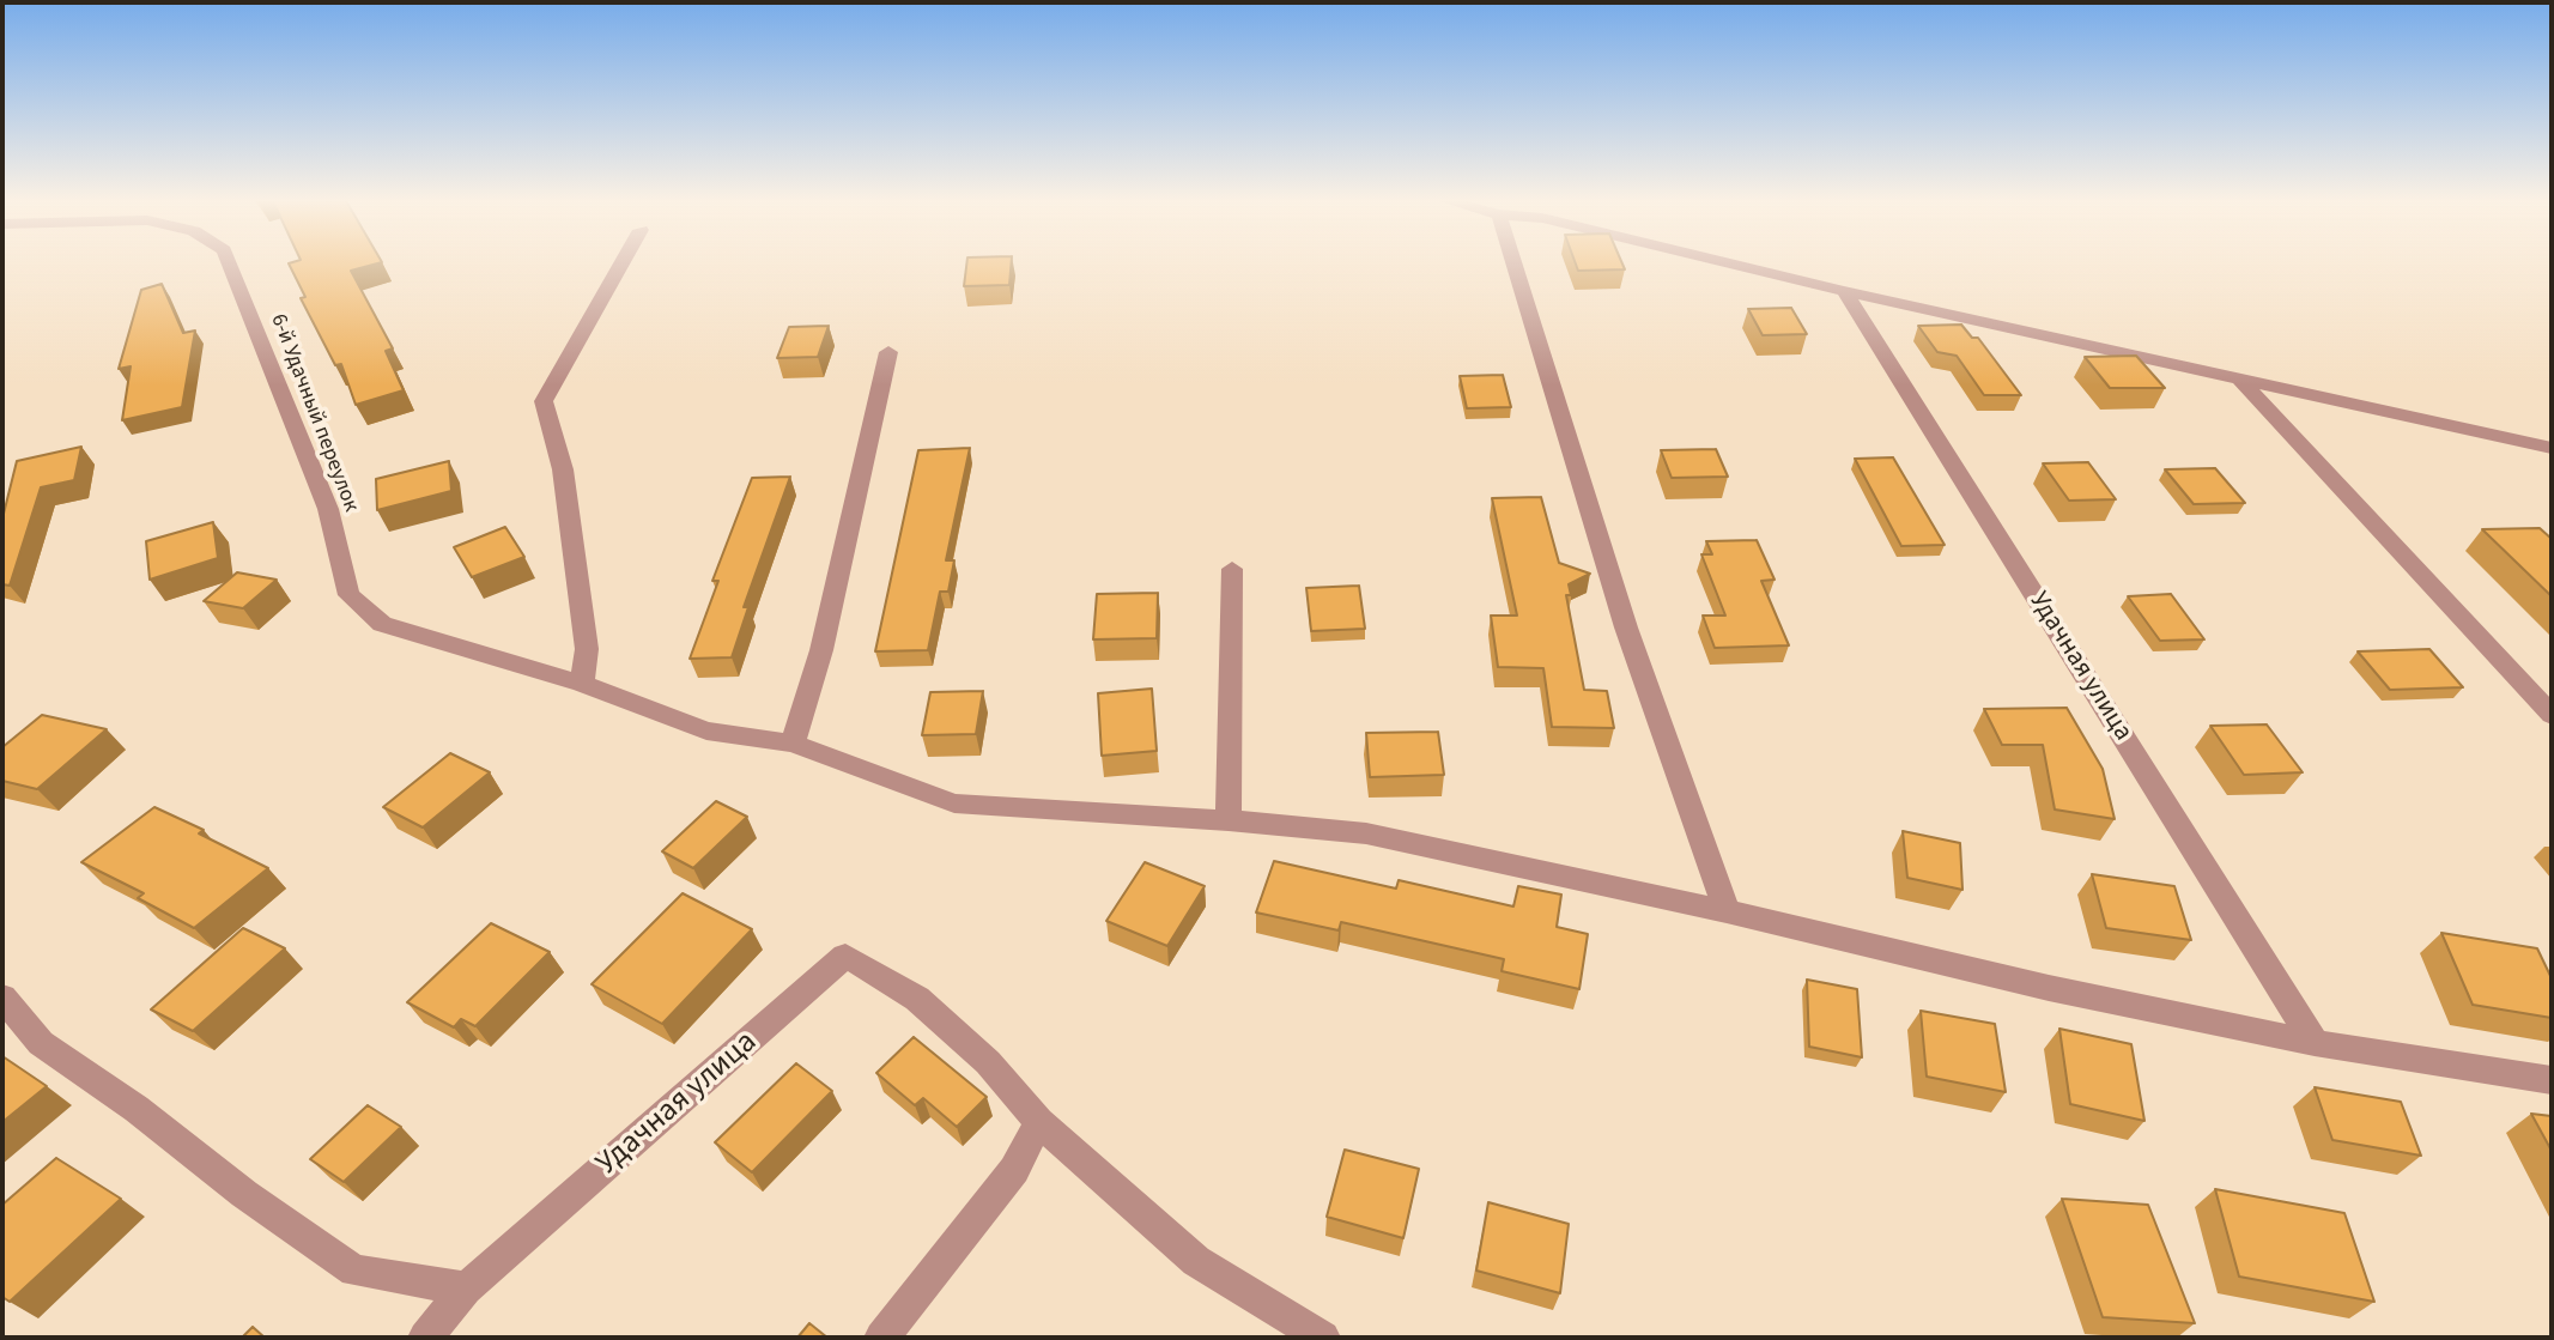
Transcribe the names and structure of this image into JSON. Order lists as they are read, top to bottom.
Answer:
{
  "streets": {
    "street": ["6-й Удачный переулок", "Удачная улица"]
  }
}
